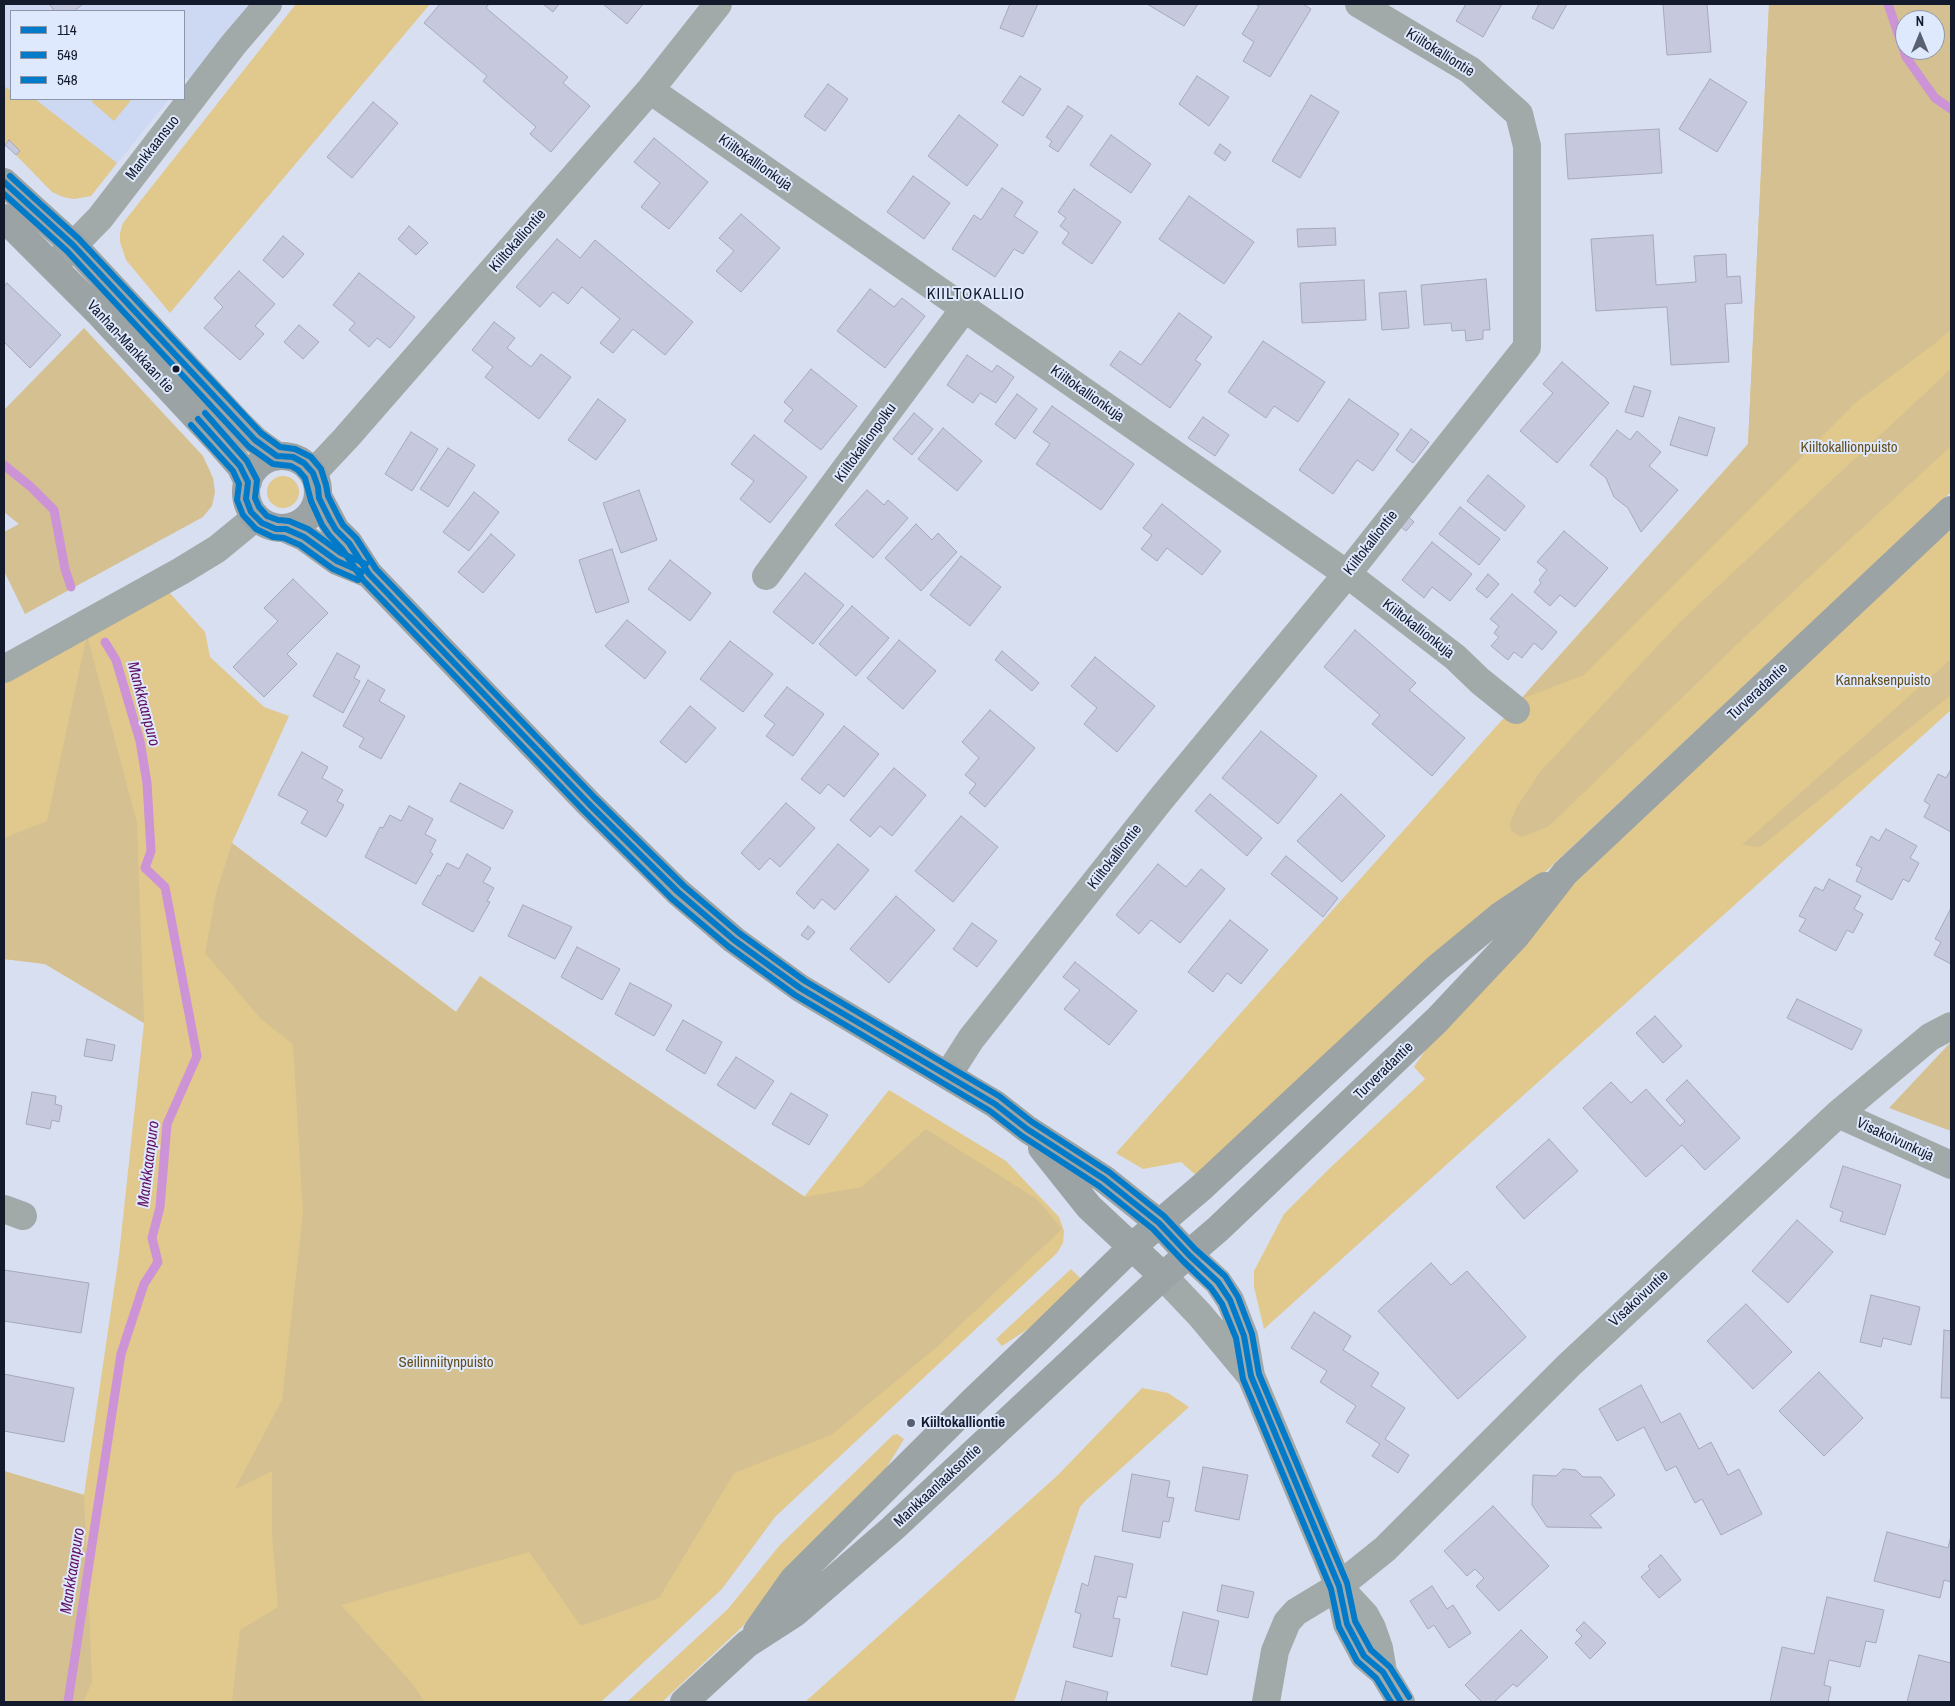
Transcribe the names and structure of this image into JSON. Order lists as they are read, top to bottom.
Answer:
{
  "streets": {
    "main road": ["Vanhan-Mankkaan tie", "Turveradantie", "Mankkaanlaaksontie"],
    "street": [
      "Kiiltokalliontie",
      "Mankkaansuo",
      "Kiiltokallionkuja",
      "Kiiltokallionpolku",
      "Visakoivunkuja",
      "Visakoivuntie"
    ]
  },
  "crossings": [
    ["Kiiltokalliontie", "Kiiltokallionkuja"],
    ["Kiiltokalliontie", "Vanhan-Mankkaan tie"],
    ["Mankkaansuo", "Vanhan-Mankkaan tie"],
    ["Kiiltokallionkuja", "Kiiltokallionpolku"],
    ["Turveradantie", "Mankkaanlaaksontie"],
    ["Visakoivunkuja", "Visakoivuntie"]
  ],
  "districts": ["KIILTOKALLIO"],
  "water": ["Mankkaanpuro"],
  "parks": ["Kiiltokallionpuisto", "Kannaksenpuisto", "Seilinniitynpuisto"],
  "places": ["Kiiltokalliontie"],
  "lines": ["transit line 548", "transit line 114", "transit line 549"],
  "legend": ["114", "549", "548"],
  "north": "top"
}
